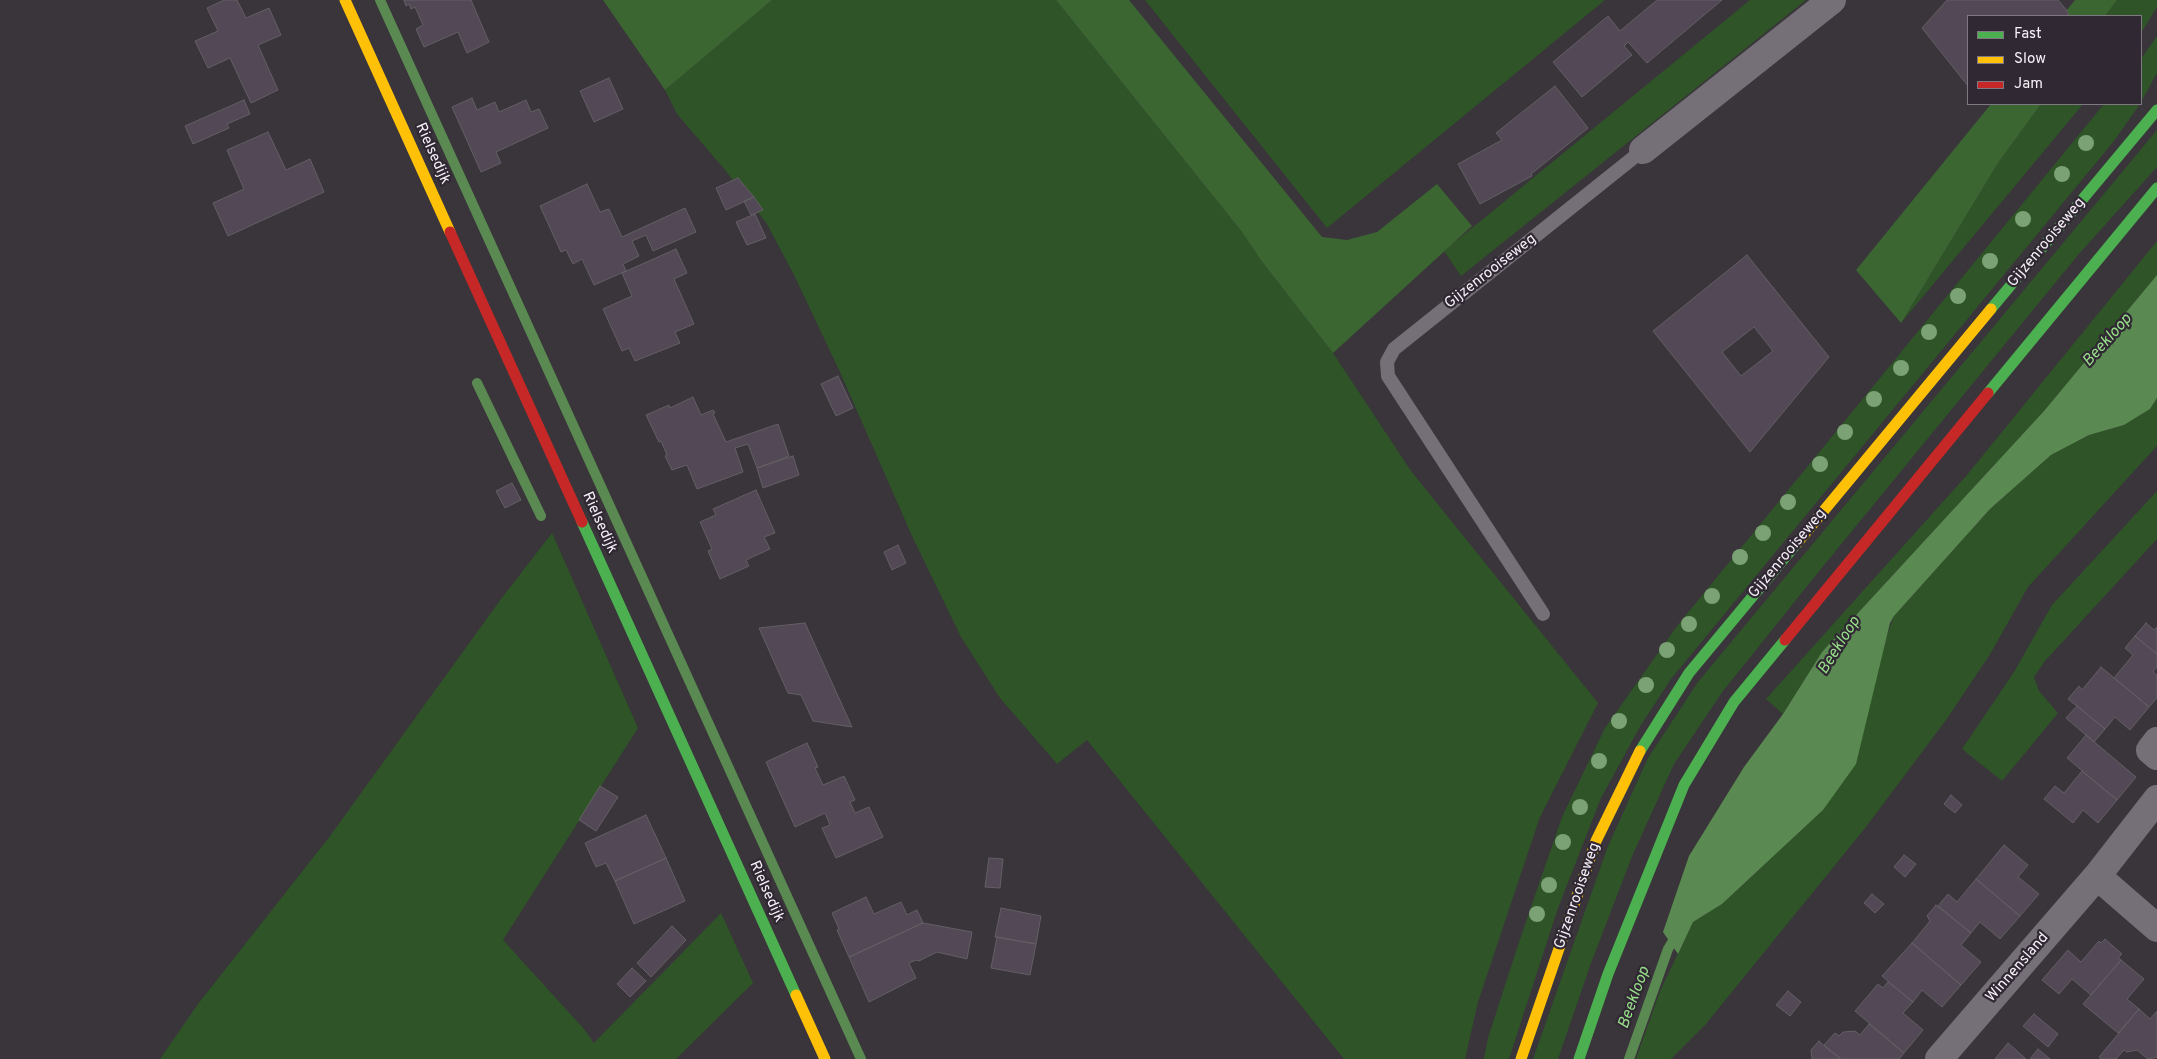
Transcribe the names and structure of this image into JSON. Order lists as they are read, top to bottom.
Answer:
{
  "streets": {
    "main road": ["Rielsedijk", "Gijzenrooiseweg"],
    "street": ["Winnensland"]
  },
  "water": ["Beekloop"],
  "legend": ["Fast", "Slow", "Jam"]
}
